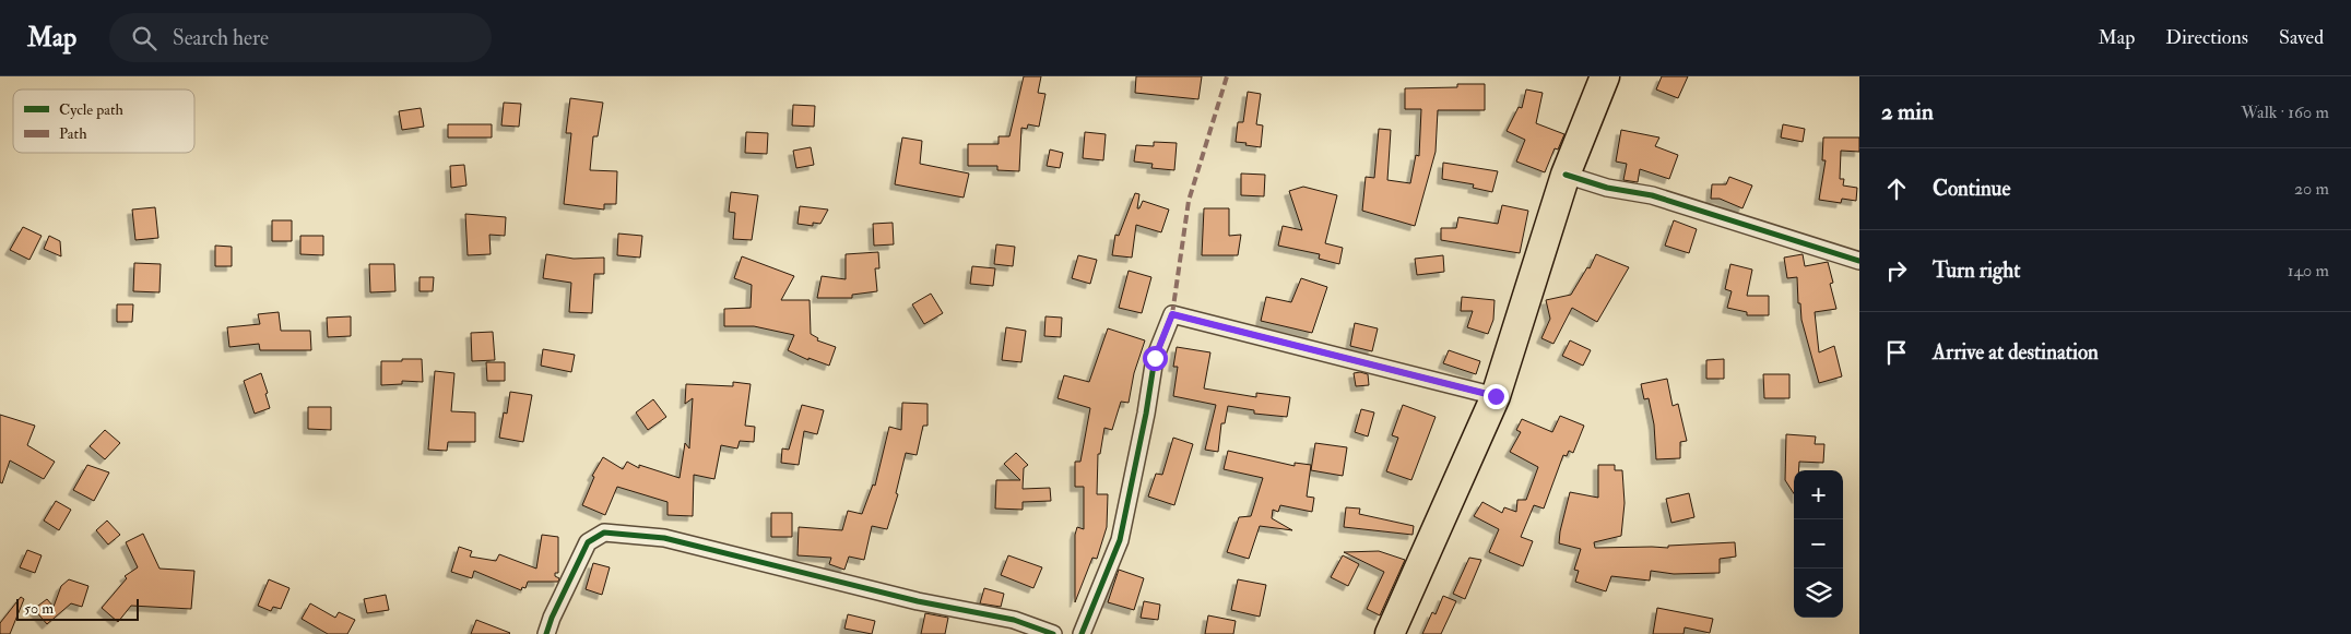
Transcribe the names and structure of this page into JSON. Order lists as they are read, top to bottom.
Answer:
{
  "legend": ["Cycle path", "Path"],
  "scale_bar": "50 m",
  "page": {
    "header": "Map",
    "search": "Search here",
    "nav": ["Map", "Directions", "Saved"],
    "heading": ["2 min", "Walk · 160 m"],
    "list": [
      ["Continue", "20 m"],
      ["Turn right", "140 m"],
      "Arrive at destination"
    ],
    "map_buttons": ["+", "−"],
    "scale": "50 m"
  }
}
